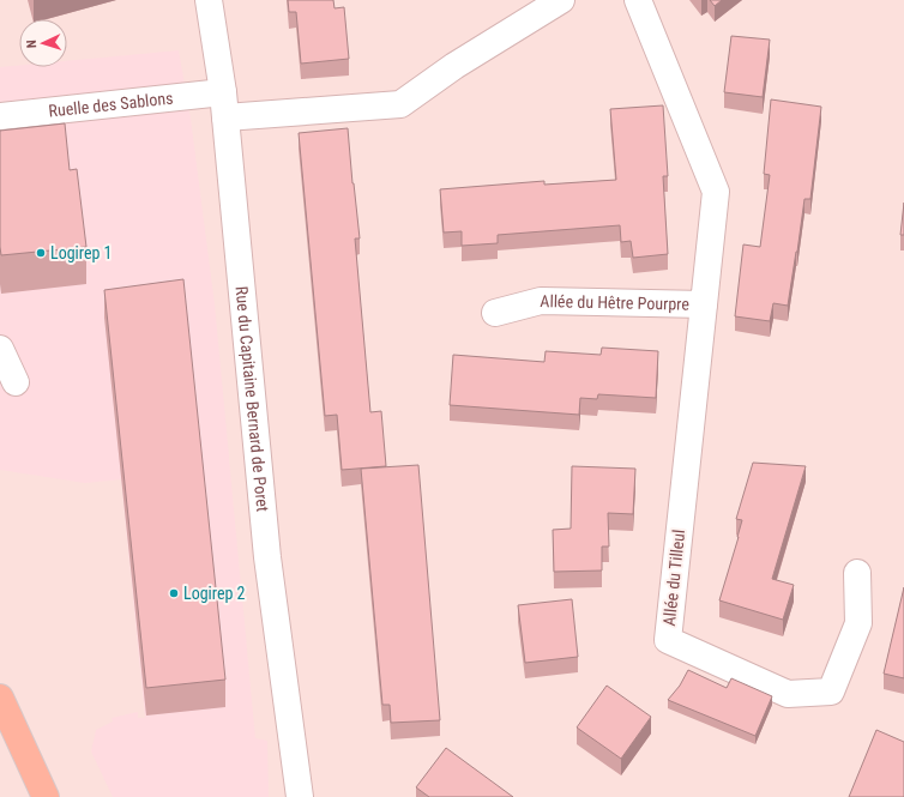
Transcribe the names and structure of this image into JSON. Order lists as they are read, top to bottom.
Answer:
{
  "streets": {
    "street": [
      "Ruelle des Sablons",
      "Allée du Hêtre Pourpre",
      "Rue du Capitaine Bernard de Poret",
      "Allée du Tilleul"
    ]
  },
  "crossings": [
    ["Ruelle des Sablons", "Rue du Capitaine Bernard de Poret"],
    ["Allée du Hêtre Pourpre", "Allée du Tilleul"]
  ],
  "places": ["Logirep 1", "Logirep 2"],
  "north": "left"
}
